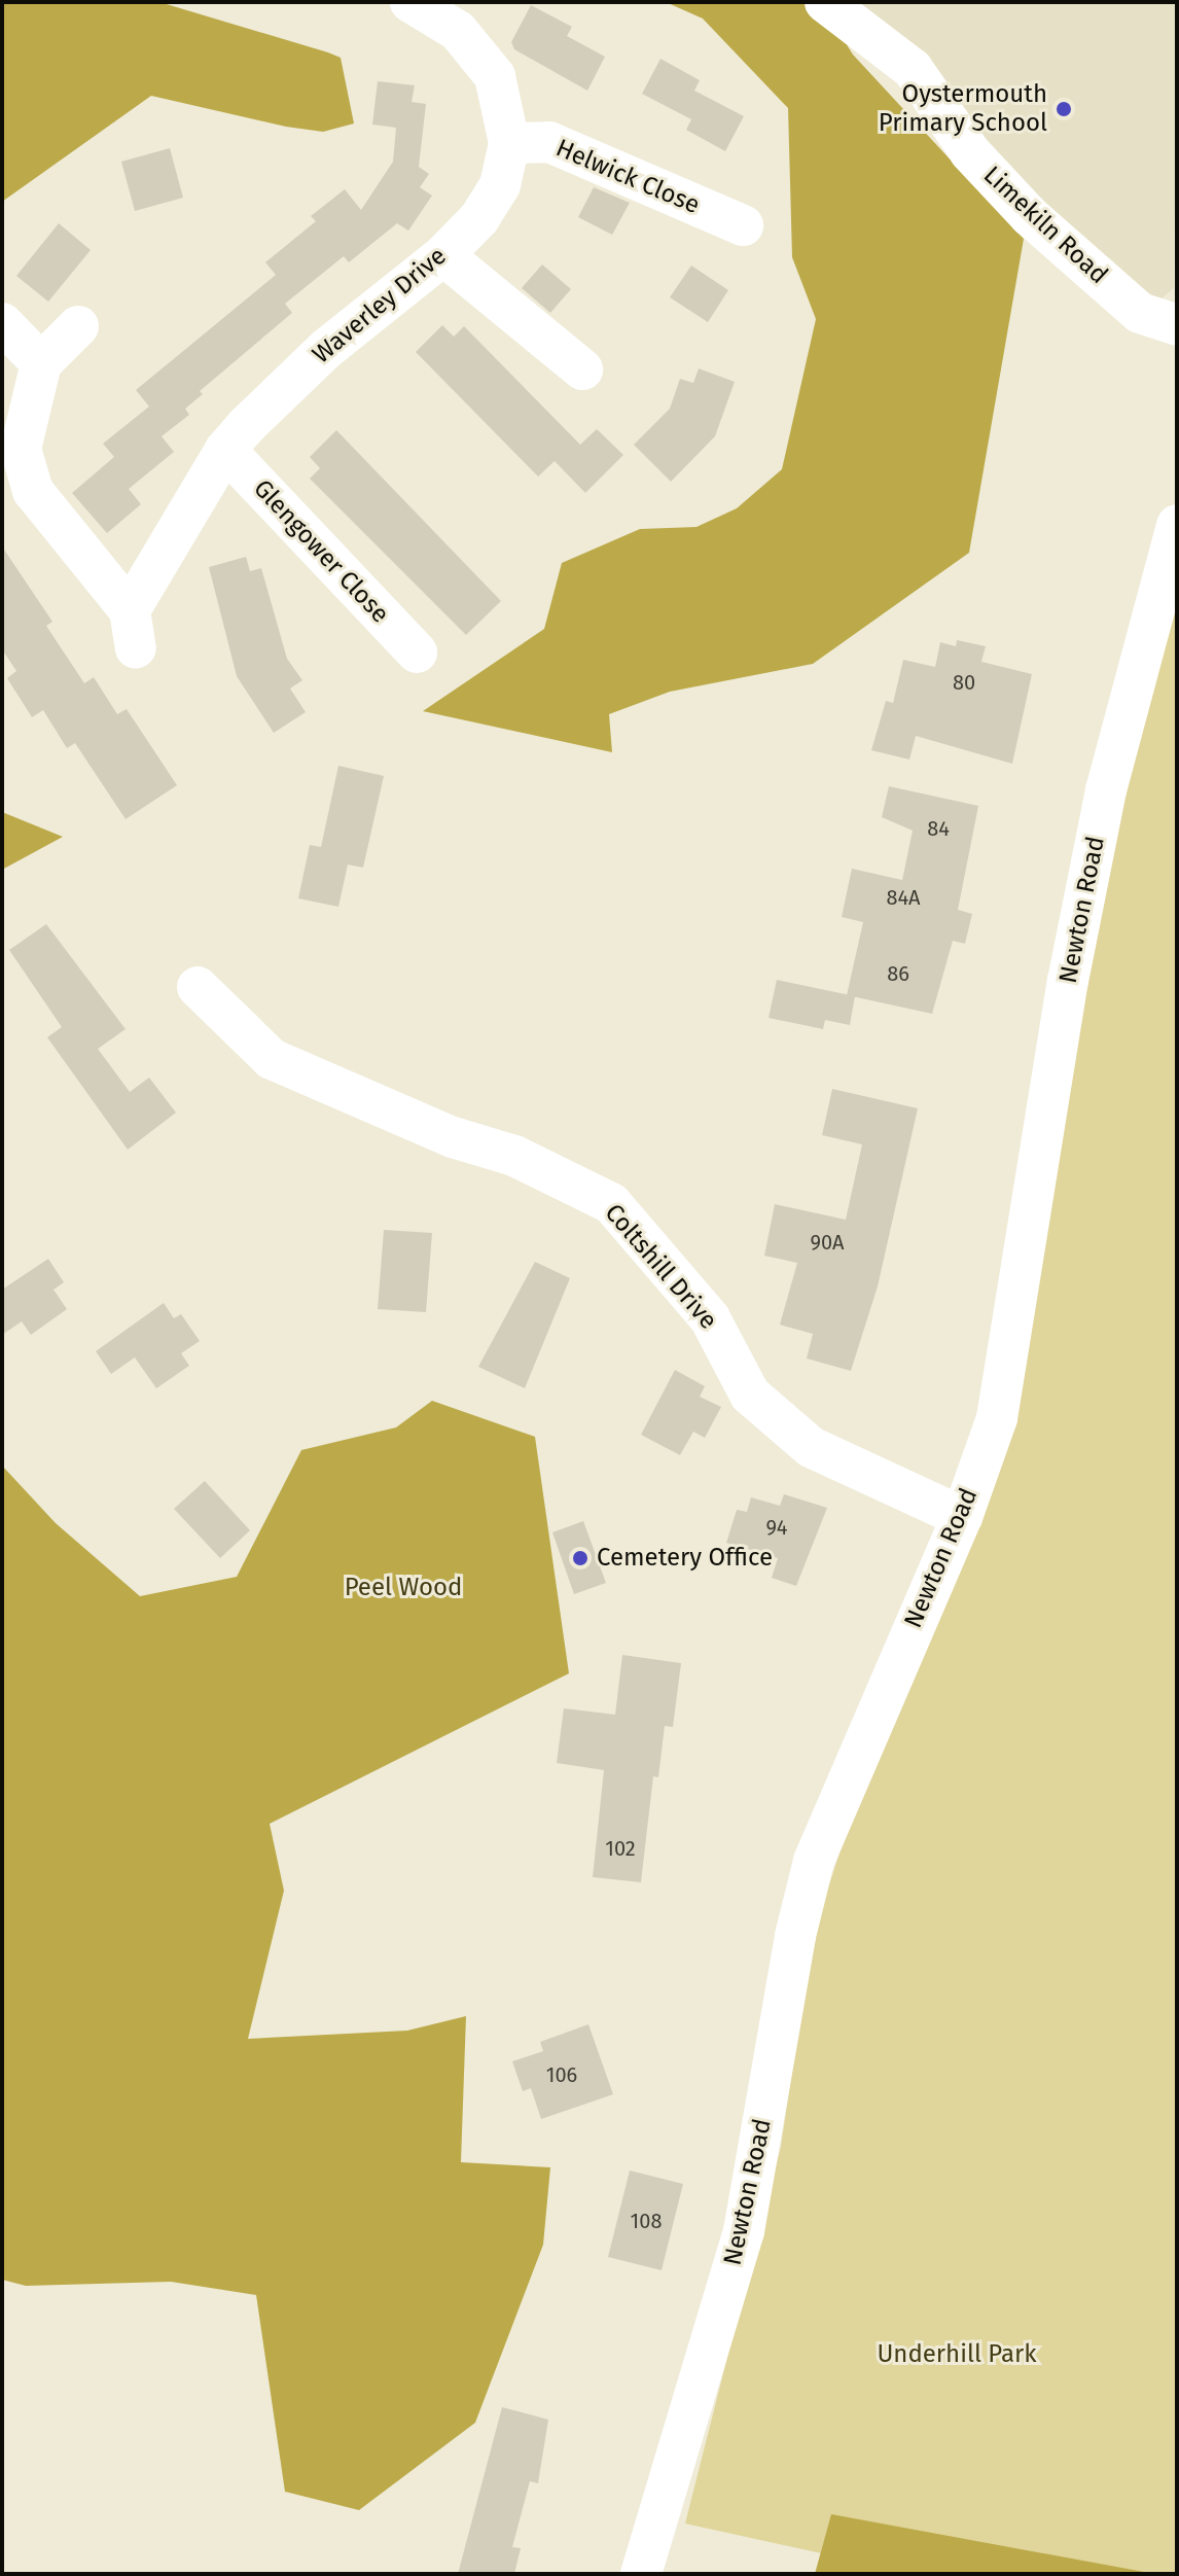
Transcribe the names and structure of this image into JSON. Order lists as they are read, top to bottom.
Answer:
{
  "streets": {
    "street": [
      "Helwick Close",
      "Limekiln Road",
      "Waverley Drive",
      "Glengower Close",
      "Newton Road",
      "Coltshill Drive"
    ]
  },
  "crossings": [
    ["Helwick Close", "Waverley Drive"],
    ["Waverley Drive", "Glengower Close"],
    ["Newton Road", "Coltshill Drive"]
  ],
  "parks": ["Peel Wood", "Underhill Park"],
  "places": ["Oystermouth Primary School", "Cemetery Office"],
  "house_numbers": [
    "80",
    "84",
    "84A",
    "86",
    "90A",
    "94",
    "102",
    "106",
    "108"
  ]
}
